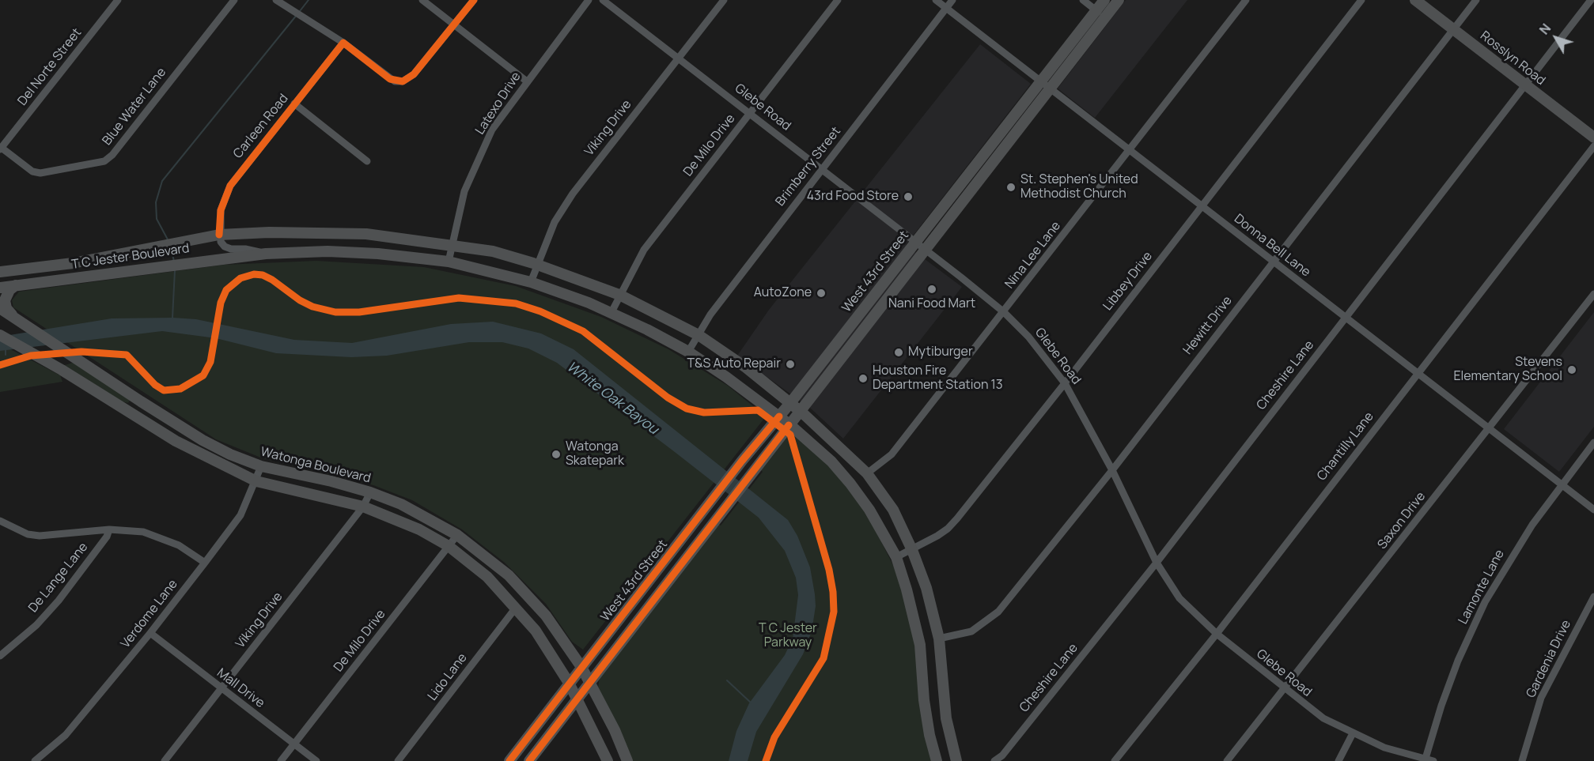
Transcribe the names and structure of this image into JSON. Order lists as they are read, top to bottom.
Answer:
{
  "streets": {
    "main road": [
      "Rosslyn Road",
      "T C Jester Boulevard",
      "West 43rd Street",
      "Watonga Boulevard"
    ],
    "street": [
      "Del Norte Street",
      "Latexo Drive",
      "Blue Water Lane",
      "Glebe Road",
      "Carleen Road",
      "Viking Drive",
      "De Milo Drive",
      "Brimberry Street",
      "Donna Bell Lane",
      "Nina Lee Lane",
      "Libbey Drive",
      "Hewitt Drive",
      "Cheshire Lane",
      "Chantilly Lane",
      "Saxon Drive",
      "De Lange Lane",
      "Lamonte Lane",
      "Verdome Lane",
      "Gardenia Drive",
      "Lido Lane",
      "Mall Drive"
    ]
  },
  "crossings": [
    ["Rosslyn Road", "Hewitt Drive"],
    ["Rosslyn Road", "Cheshire Lane"],
    ["Del Norte Street", "Blue Water Lane"],
    ["Latexo Drive", "T C Jester Boulevard"],
    ["Glebe Road", "Viking Drive"],
    ["Glebe Road", "De Milo Drive"],
    ["Glebe Road", "Brimberry Street"],
    ["Glebe Road", "Nina Lee Lane"],
    ["Glebe Road", "West 43rd Street"],
    ["Glebe Road", "Libbey Drive"],
    ["Glebe Road", "Hewitt Drive"],
    ["Glebe Road", "Cheshire Lane"],
    ["Glebe Road", "Chantilly Lane"],
    ["Glebe Road", "Saxon Drive"],
    ["Glebe Road", "Lamonte Lane"],
    ["Carleen Road", "T C Jester Boulevard"],
    ["Viking Drive", "T C Jester Boulevard"],
    ["Viking Drive", "Watonga Boulevard"],
    ["Viking Drive", "Mall Drive"],
    ["De Milo Drive", "T C Jester Boulevard"],
    ["De Milo Drive", "Watonga Boulevard"],
    ["De Milo Drive", "Mall Drive"],
    ["Brimberry Street", "Donna Bell Lane"],
    ["Brimberry Street", "T C Jester Boulevard"],
    ["Donna Bell Lane", "Nina Lee Lane"],
    ["Donna Bell Lane", "West 43rd Street"],
    ["Donna Bell Lane", "Libbey Drive"],
    ["Donna Bell Lane", "Hewitt Drive"],
    ["Donna Bell Lane", "Cheshire Lane"],
    ["Donna Bell Lane", "Chantilly Lane"],
    ["Donna Bell Lane", "Saxon Drive"],
    ["Donna Bell Lane", "Lamonte Lane"],
    ["Nina Lee Lane", "T C Jester Boulevard"],
    ["T C Jester Boulevard", "West 43rd Street"],
    ["T C Jester Boulevard", "Libbey Drive"],
    ["T C Jester Boulevard", "Hewitt Drive"],
    ["West 43rd Street", "Watonga Boulevard"],
    ["Watonga Boulevard", "Verdome Lane"],
    ["Verdome Lane", "Mall Drive"]
  ],
  "water": ["White Oak Bayou"],
  "parks": ["T C Jester Parkway"],
  "places": [
    "St. Stephen's United Methodist Church",
    "43rd Food Store",
    "Nani Food Mart",
    "AutoZone",
    "Mytiburger",
    "T&S Auto Repair",
    "Stevens Elementary School",
    "Houston Fire Department Station 13",
    "Watonga Skatepark"
  ],
  "north": "top left"
}
